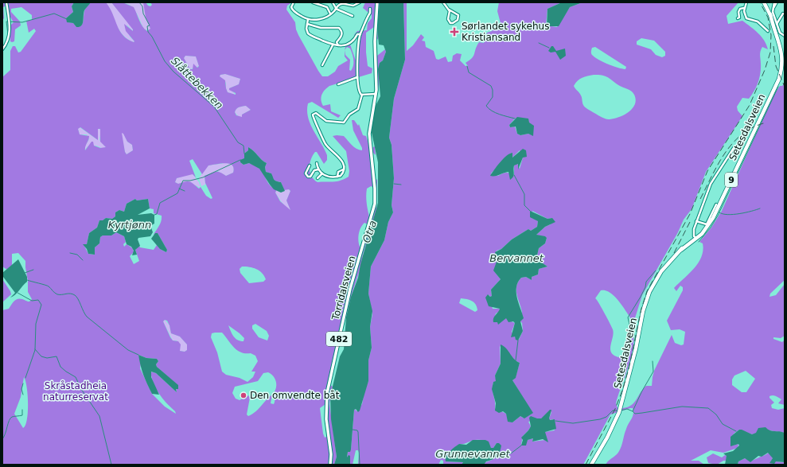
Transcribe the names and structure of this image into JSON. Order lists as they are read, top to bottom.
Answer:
{
  "streets": {
    "highway": ["Setesdalsveien", "9"],
    "main road": ["Torridalsveien", "482"]
  },
  "water": [
    "Slåttebekken",
    "Kyrtjønn",
    "Otra",
    "Bervannet",
    "Grunnevannet"
  ],
  "parks": ["Skråstadheia naturreservat"],
  "places": {
    "health": ["Sørlandet sykehus Kristiansand"],
    "other": ["Den omvendte båt"]
  }
}
